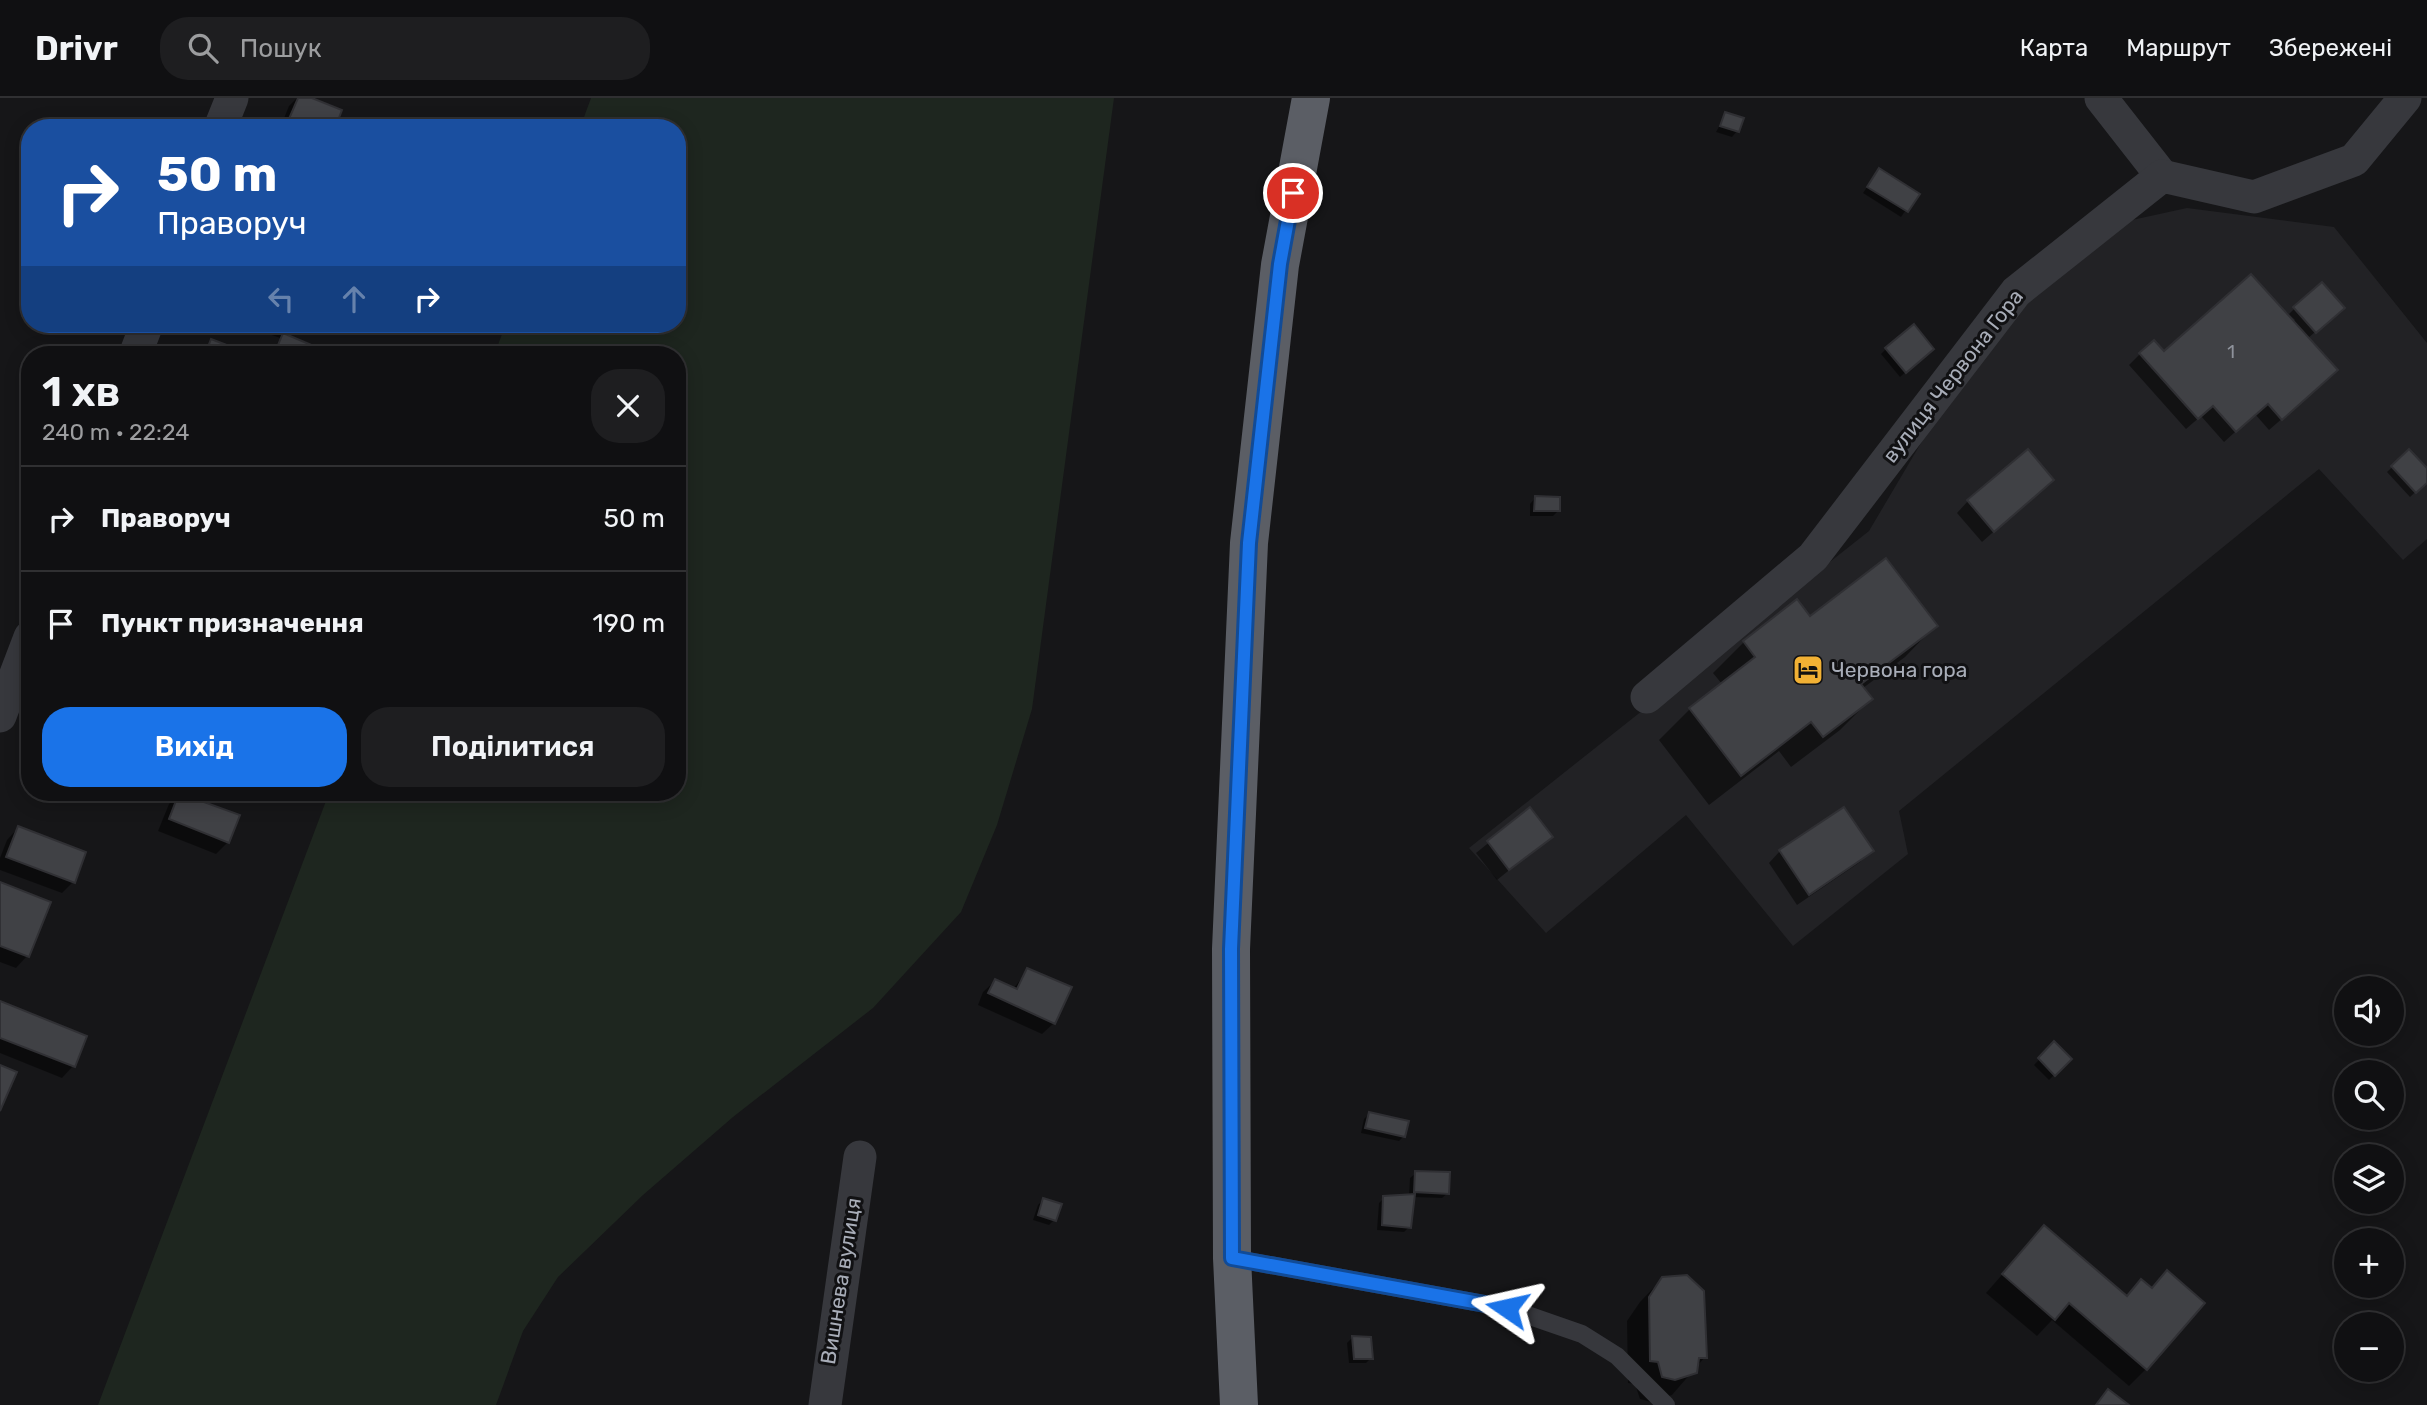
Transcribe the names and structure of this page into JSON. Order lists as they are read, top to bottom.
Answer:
{
  "streets": {
    "street": ["вулиця Червона Гора", "Вишнева вулиця"]
  },
  "places": {
    "hotel": ["Червона гора"]
  },
  "house_numbers": ["1"],
  "page": {
    "header": "Drivr",
    "search": "Пошук",
    "nav": ["Карта", "Маршрут", "Збережені"],
    "turn": ["50 m", "Праворуч"],
    "heading": ["1 хв", "240 m · 22:24"],
    "list": [
      {
        "name": "Праворуч",
        "value": "50 m"
      },
      {
        "name": "Пункт призначення",
        "value": "190 m"
      }
    ],
    "buttons": ["Вихід", "Поділитися"],
    "map_buttons": ["+", "−"]
  }
}
